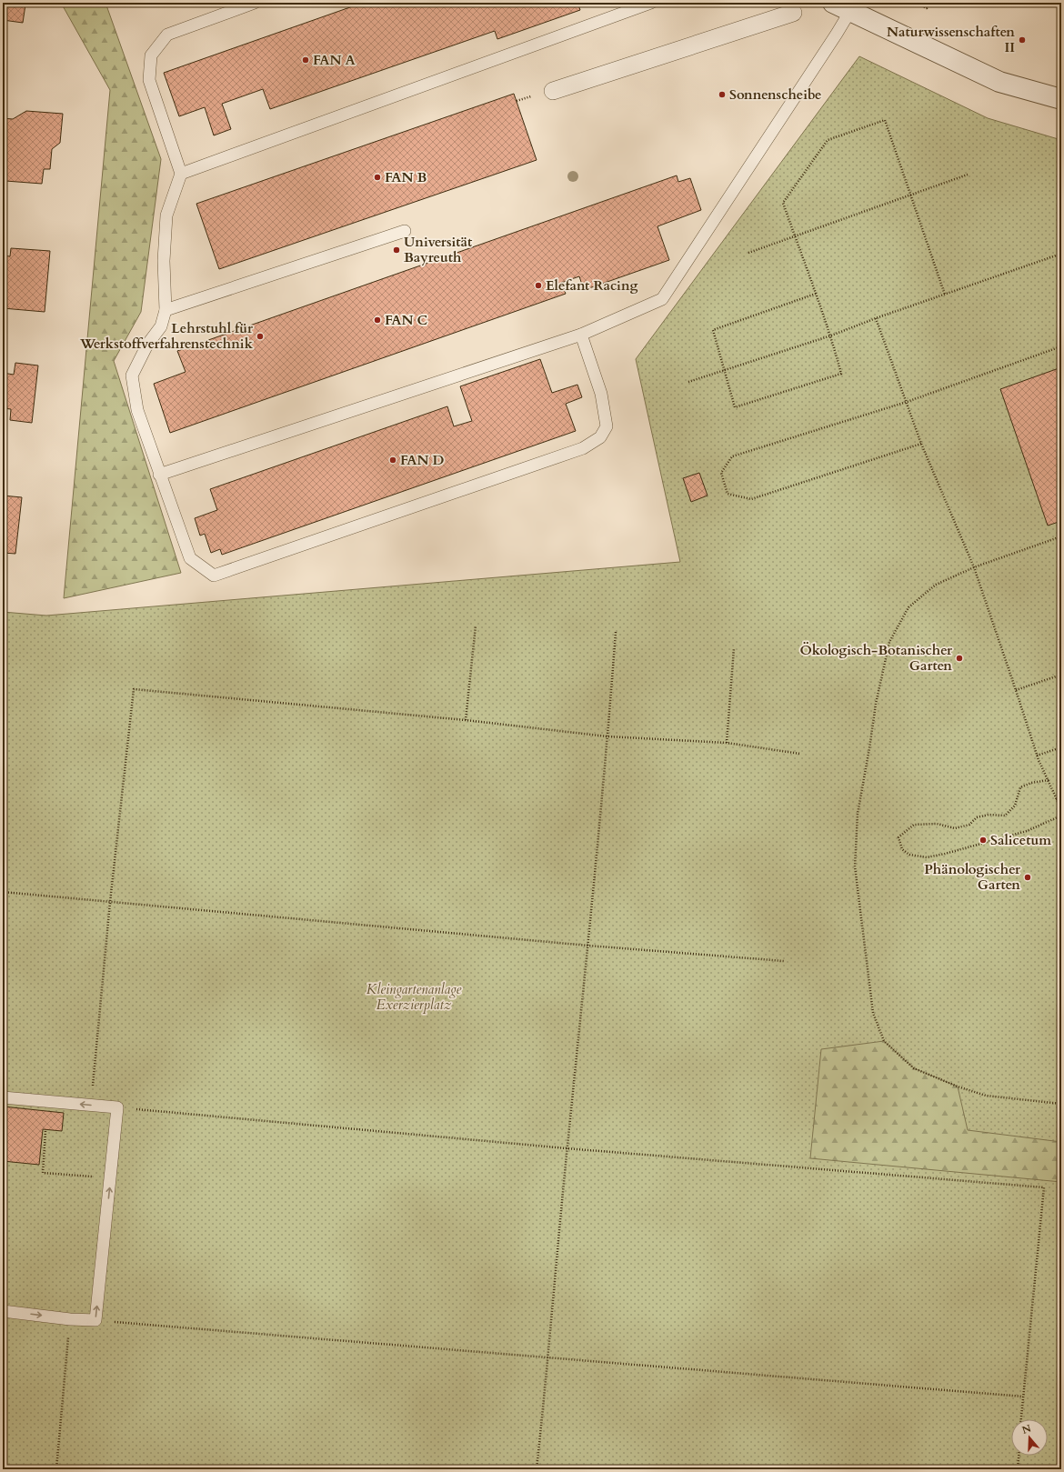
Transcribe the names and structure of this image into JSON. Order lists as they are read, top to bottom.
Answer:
{
  "parks": ["Kleingartenanlage Exerzierplatz"],
  "places": [
    "Naturwissenschaften II",
    "FAN A",
    "Sonnenscheibe",
    "FAN B",
    "Universität Bayreuth",
    "Elefant Racing",
    "FAN C",
    "Lehrstuhl für Werkstoffverfahrenstechnik",
    "FAN D",
    "Ökologisch-Botanischer Garten",
    "Salicetum",
    "Phänologischer Garten"
  ],
  "north": "top"
}
